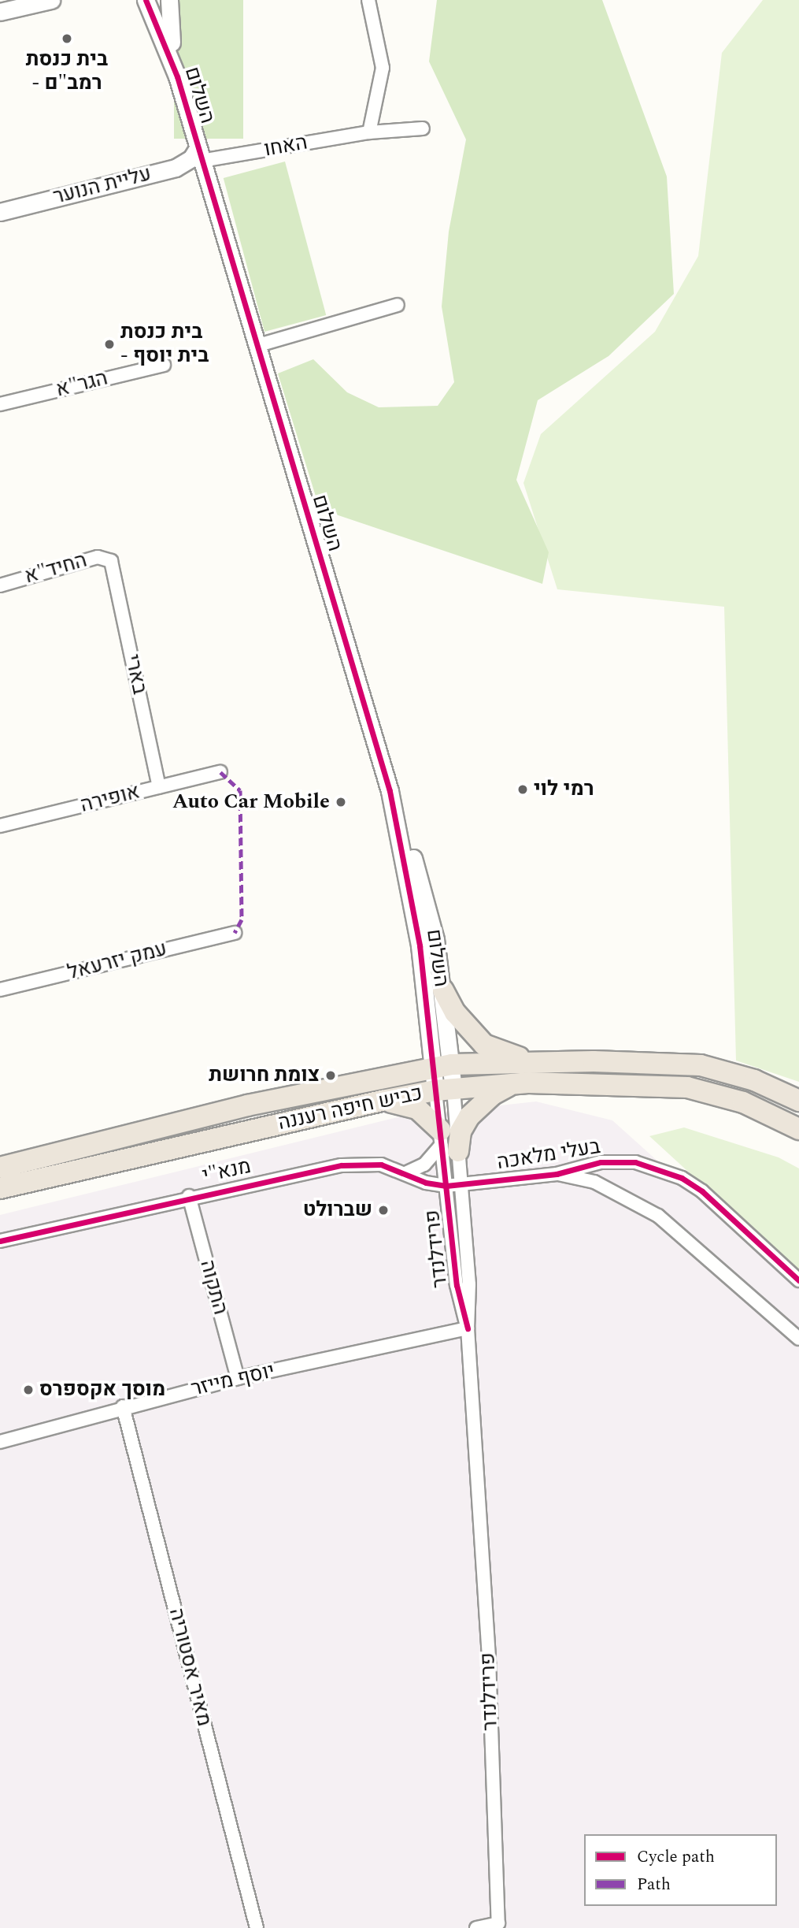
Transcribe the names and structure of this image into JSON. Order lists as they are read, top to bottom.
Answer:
{
  "streets": {
    "highway": ["כביש חיפה רעננה"],
    "street": [
      "השלום",
      "האחו",
      "עליית הנוער",
      "הגר\"א",
      "החיד\"א",
      "בארי",
      "אופירה",
      "עמק יזרעאל",
      "בעלי מלאכה",
      "מנא\"י",
      "פרידלנדר",
      "התקוה",
      "יוסף מייזר",
      "מאיר אסטוריה"
    ]
  },
  "crossings": [
    ["השלום", "האחו"],
    ["השלום", "עליית הנוער"],
    ["השלום", "כביש חיפה רעננה"],
    ["השלום", "פרידלנדר"],
    ["האחו", "עליית הנוער"],
    ["החיד\"א", "בארי"],
    ["בארי", "אופירה"],
    ["כביש חיפה רעננה", "פרידלנדר"],
    ["בעלי מלאכה", "מנא\"י"],
    ["בעלי מלאכה", "פרידלנדר"],
    ["מנא\"י", "פרידלנדר"],
    ["מנא\"י", "התקוה"],
    ["פרידלנדר", "יוסף מייזר"],
    ["התקוה", "יוסף מייזר"],
    ["יוסף מייזר", "מאיר אסטוריה"]
  ],
  "places": [
    "בית כנסת - רמב\"ם",
    "בית כנסת - בית יוסף",
    "רמי לוי",
    "Auto Car Mobile",
    "צומת חרושת",
    "שברולט",
    "מוסך אקספרס"
  ],
  "legend": ["Cycle path", "Path"]
}
